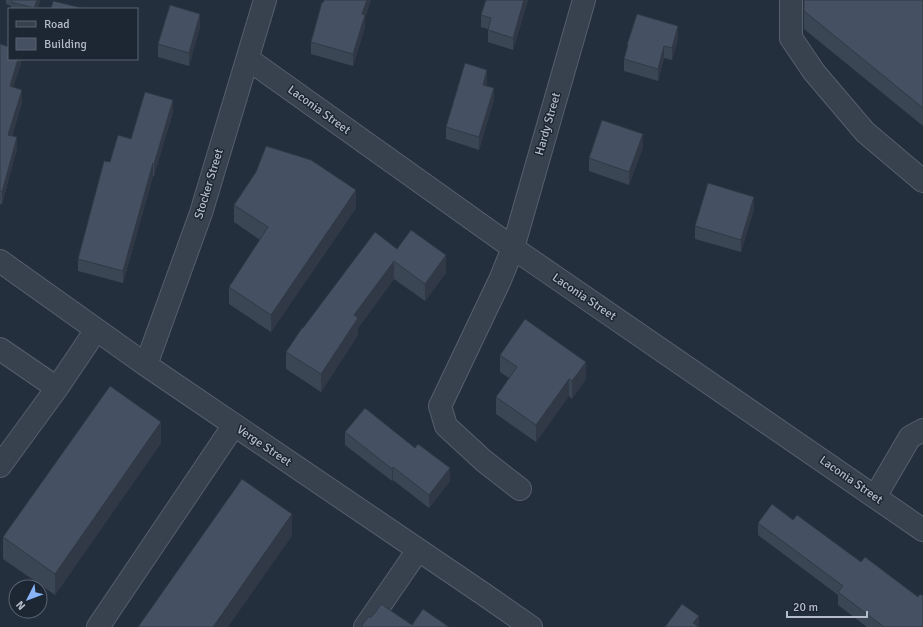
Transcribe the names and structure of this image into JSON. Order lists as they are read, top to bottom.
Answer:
{
  "streets": {
    "street": [
      "Laconia Street",
      "Hardy Street",
      "Stocker Street",
      "Verge Street"
    ]
  },
  "crossings": [
    ["Laconia Street", "Hardy Street"],
    ["Laconia Street", "Stocker Street"],
    ["Stocker Street", "Verge Street"]
  ],
  "legend": ["Road", "Building"],
  "scale_bar": "20 m",
  "north": "bottom left"
}
